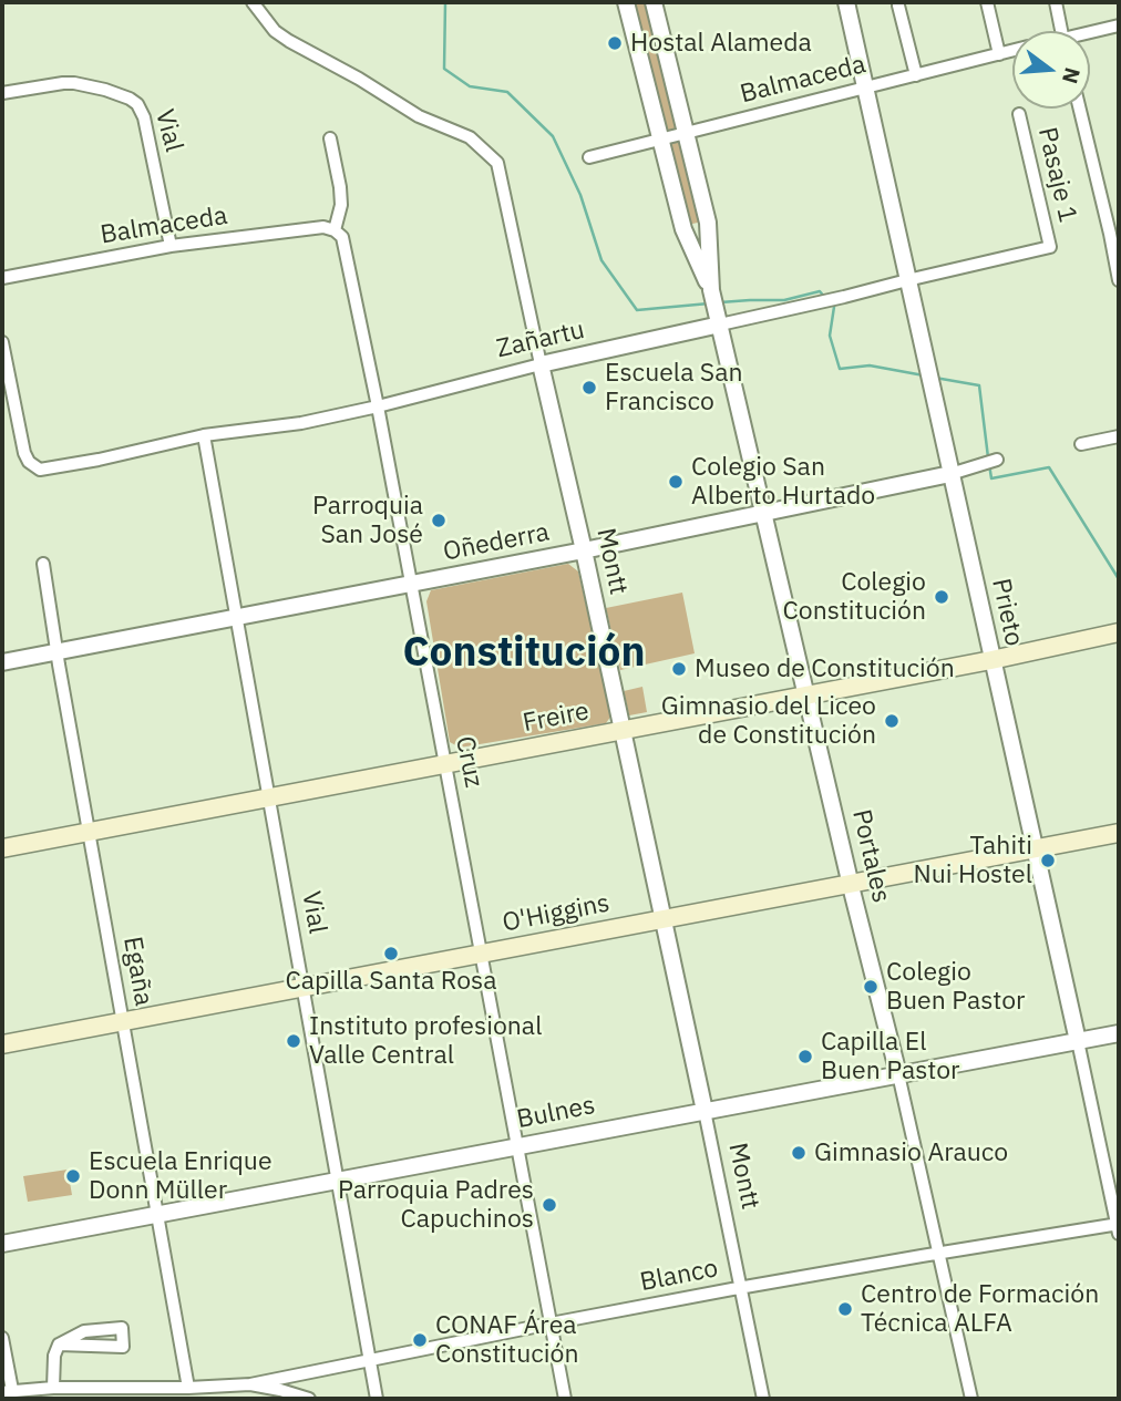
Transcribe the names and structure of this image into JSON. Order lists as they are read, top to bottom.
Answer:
{
  "streets": {
    "main road": ["Freire", "O'Higgins"],
    "street": [
      "Balmaceda",
      "Vial",
      "Pasaje 1",
      "Zañartu",
      "Oñederra",
      "Montt",
      "Prieto",
      "Cruz",
      "Portales",
      "Egaña",
      "Bulnes",
      "Blanco"
    ]
  },
  "crossings": [
    ["Balmaceda", "Vial"],
    ["Balmaceda", "Prieto"],
    ["Balmaceda", "Cruz"],
    ["Vial", "Zañartu"],
    ["Vial", "Oñederra"],
    ["Vial", "Freire"],
    ["Vial", "O'Higgins"],
    ["Vial", "Bulnes"],
    ["Vial", "Blanco"],
    ["Pasaje 1", "Zañartu"],
    ["Zañartu", "Montt"],
    ["Zañartu", "Prieto"],
    ["Zañartu", "Cruz"],
    ["Zañartu", "Portales"],
    ["Oñederra", "Montt"],
    ["Oñederra", "Prieto"],
    ["Oñederra", "Cruz"],
    ["Oñederra", "Portales"],
    ["Oñederra", "Egaña"],
    ["Montt", "Freire"],
    ["Montt", "O'Higgins"],
    ["Montt", "Bulnes"],
    ["Montt", "Blanco"],
    ["Prieto", "Freire"],
    ["Prieto", "O'Higgins"],
    ["Prieto", "Bulnes"],
    ["Prieto", "Blanco"],
    ["Freire", "Cruz"],
    ["Freire", "Portales"],
    ["Freire", "Egaña"],
    ["Cruz", "O'Higgins"],
    ["Cruz", "Bulnes"],
    ["Cruz", "Blanco"],
    ["Portales", "O'Higgins"],
    ["Portales", "Bulnes"],
    ["Portales", "Blanco"],
    ["O'Higgins", "Egaña"],
    ["Egaña", "Bulnes"]
  ],
  "districts": ["Constitución"],
  "places": [
    "Hostal Alameda",
    "Escuela San Francisco",
    "Colegio San Alberto Hurtado",
    "Parroquia San José",
    "Colegio Constitución",
    "Museo de Constitución",
    "Gimnasio del Liceo de Constitución",
    "Tahiti Nui Hostel",
    "Capilla Santa Rosa",
    "Colegio Buen Pastor",
    "Instituto profesional Valle Central",
    "Capilla El Buen Pastor",
    "Gimnasio Arauco",
    "Escuela Enrique Donn Müller",
    "Parroquia Padres Capuchinos",
    "Centro de Formación Técnica ALFA",
    "CONAF Área Constitución"
  ],
  "north": "right"
}
